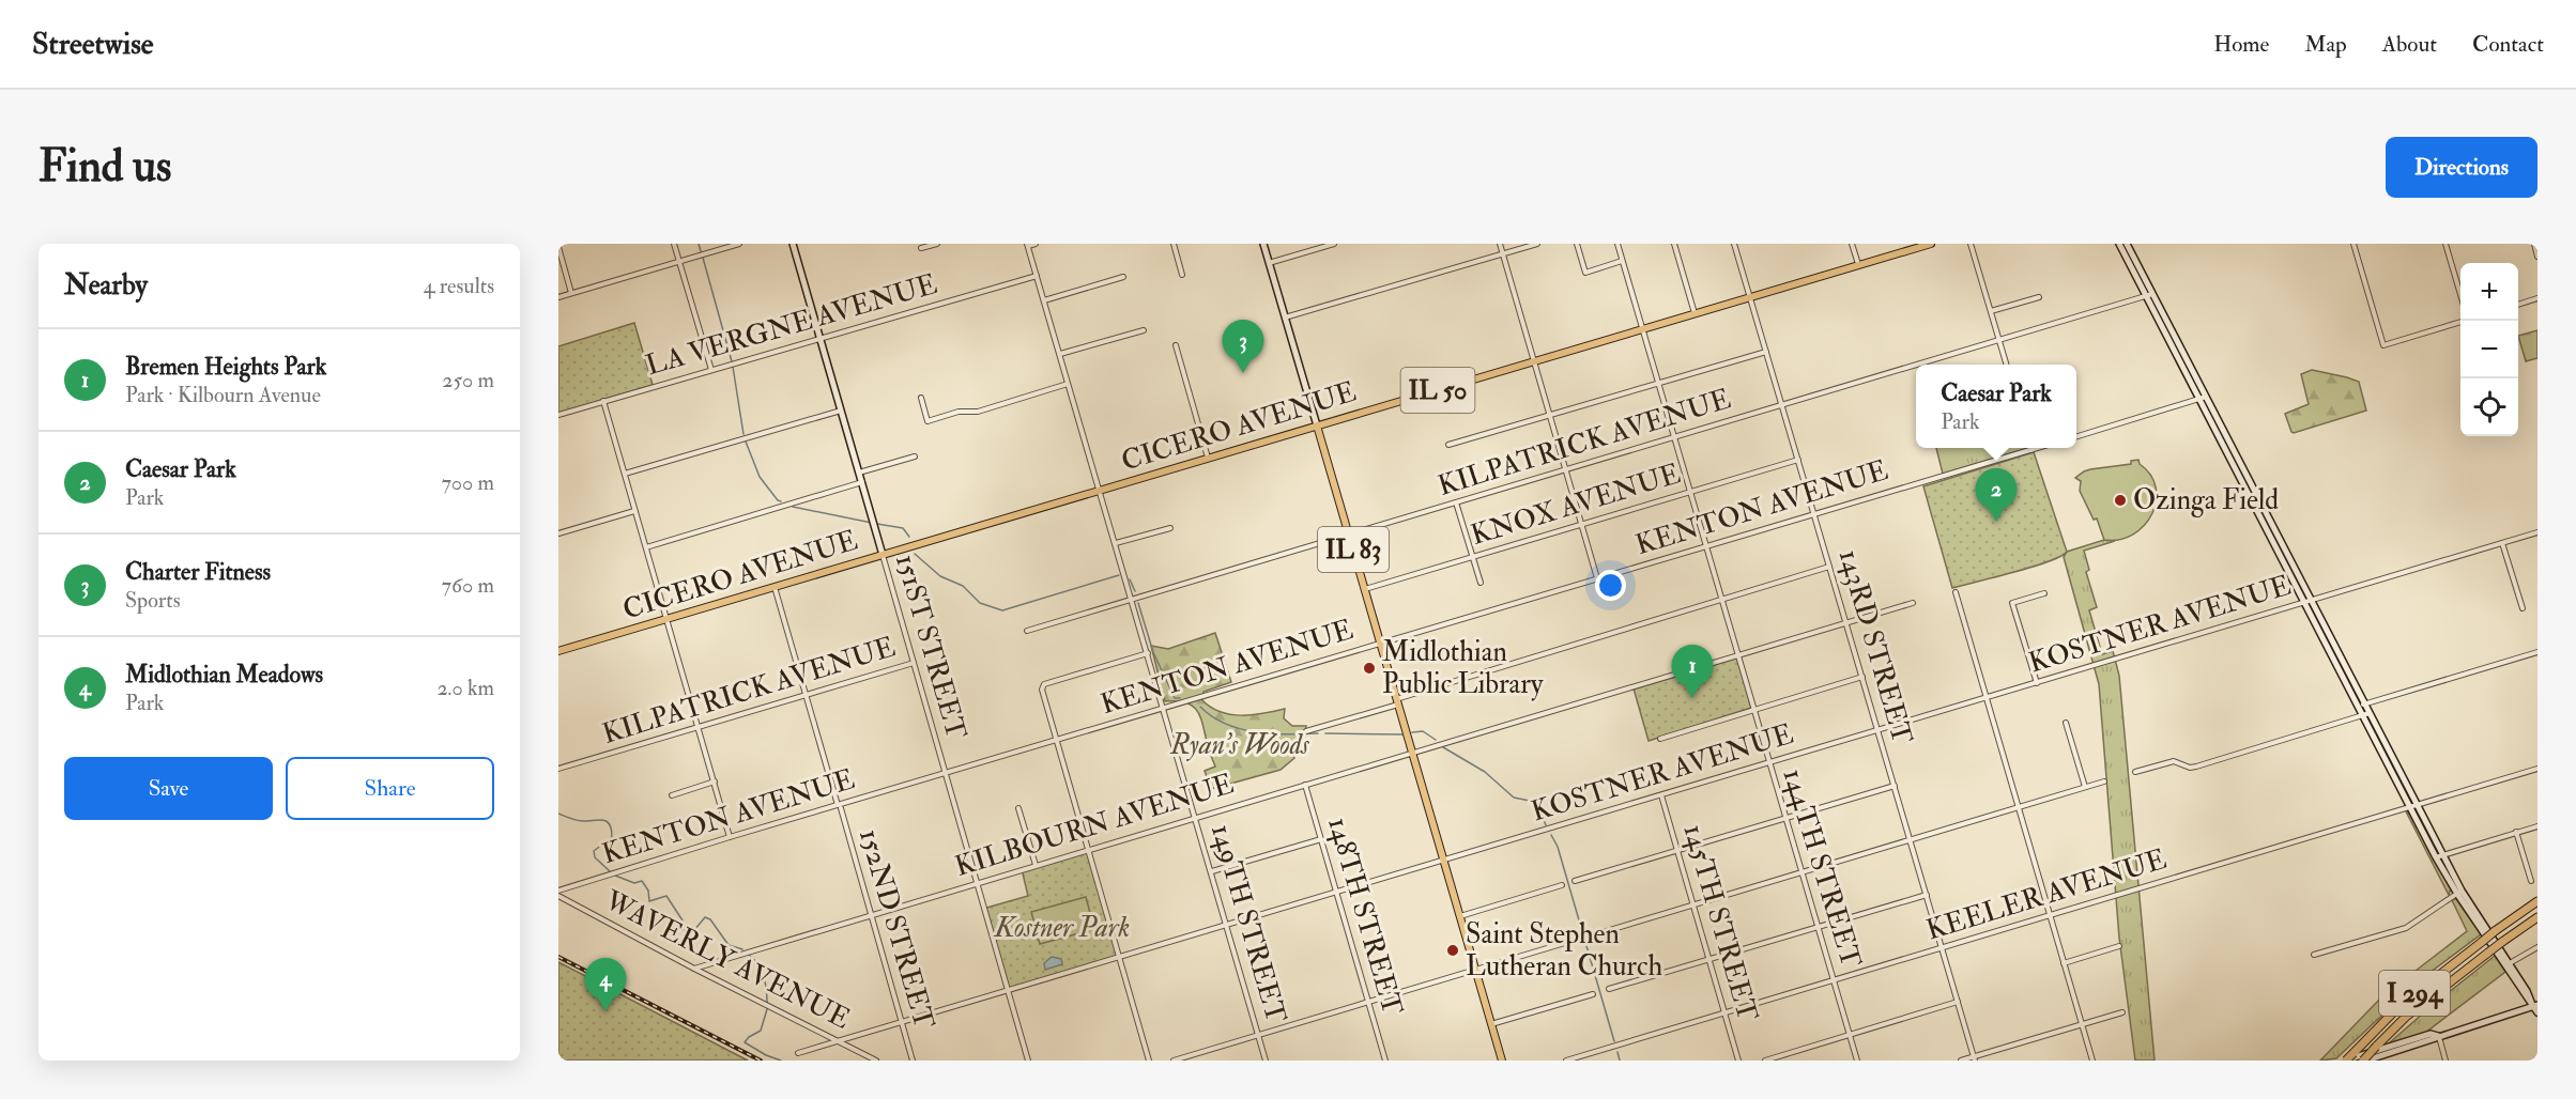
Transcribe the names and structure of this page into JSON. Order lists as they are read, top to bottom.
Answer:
{
  "streets": {
    "highway": ["I 294"],
    "main road": [
      "IL 50",
      "CICERO AVENUE",
      "IL 83",
      "151ST STREET"
    ],
    "street": [
      "LA VERGNE AVENUE",
      "KILPATRICK AVENUE",
      "KNOX AVENUE",
      "KENTON AVENUE",
      "KOSTNER AVENUE",
      "143RD STREET",
      "KILBOURN AVENUE",
      "144TH STREET",
      "KEELER AVENUE",
      "148TH STREET",
      "145TH STREET",
      "149TH STREET",
      "152ND STREET",
      "WAVERLY AVENUE"
    ]
  },
  "crossings": [
    ["LA VERGNE AVENUE", "151ST STREET"],
    ["LA VERGNE AVENUE", "149TH STREET"],
    ["CICERO AVENUE", "IL 83"],
    ["CICERO AVENUE", "151ST STREET"],
    ["CICERO AVENUE", "143RD STREET"],
    ["CICERO AVENUE", "144TH STREET"],
    ["CICERO AVENUE", "149TH STREET"],
    ["CICERO AVENUE", "152ND STREET"],
    ["KILPATRICK AVENUE", "IL 83"],
    ["KILPATRICK AVENUE", "151ST STREET"],
    ["KILPATRICK AVENUE", "143RD STREET"],
    ["KILPATRICK AVENUE", "144TH STREET"],
    ["KILPATRICK AVENUE", "149TH STREET"],
    ["KILPATRICK AVENUE", "152ND STREET"],
    ["KNOX AVENUE", "IL 83"],
    ["KNOX AVENUE", "143RD STREET"],
    ["KNOX AVENUE", "144TH STREET"],
    ["KENTON AVENUE", "IL 83"],
    ["KENTON AVENUE", "151ST STREET"],
    ["KENTON AVENUE", "143RD STREET"],
    ["KENTON AVENUE", "144TH STREET"],
    ["KENTON AVENUE", "149TH STREET"],
    ["KENTON AVENUE", "152ND STREET"],
    ["IL 83", "KOSTNER AVENUE"],
    ["IL 83", "KILBOURN AVENUE"],
    ["KOSTNER AVENUE", "151ST STREET"],
    ["KOSTNER AVENUE", "143RD STREET"],
    ["KOSTNER AVENUE", "144TH STREET"],
    ["KOSTNER AVENUE", "148TH STREET"],
    ["KOSTNER AVENUE", "145TH STREET"],
    ["KOSTNER AVENUE", "149TH STREET"],
    ["KOSTNER AVENUE", "152ND STREET"],
    ["KOSTNER AVENUE", "WAVERLY AVENUE"],
    ["151ST STREET", "KILBOURN AVENUE"],
    ["143RD STREET", "KILBOURN AVENUE"],
    ["143RD STREET", "KEELER AVENUE"],
    ["KILBOURN AVENUE", "144TH STREET"],
    ["KILBOURN AVENUE", "148TH STREET"],
    ["KILBOURN AVENUE", "149TH STREET"],
    ["KILBOURN AVENUE", "152ND STREET"],
    ["KILBOURN AVENUE", "WAVERLY AVENUE"],
    ["144TH STREET", "KEELER AVENUE"],
    ["KEELER AVENUE", "145TH STREET"]
  ],
  "parks": ["Ryan's Woods", "Kostner Park"],
  "places": ["Ozinga Field", "Midlothian Public Library", "Saint Stephen Lutheran Church"],
  "page": {
    "header": "Streetwise",
    "nav": [
      "Home",
      "Map",
      "About",
      "Contact"
    ],
    "buttons": [
      "Directions",
      ["Save", "Share"]
    ],
    "title": "Find us",
    "heading": ["Nearby", "4 results"],
    "map_buttons": ["+", "−"],
    "pins": [
      "3",
      "2",
      "1",
      "4"
    ],
    "list": [
      {
        "mark": "1",
        "name": "Bremen Heights Park",
        "note": "Park · Kilbourn Avenue",
        "value": "250 m"
      },
      {
        "mark": "2",
        "name": "Caesar Park",
        "note": "Park",
        "value": "700 m"
      },
      {
        "mark": "3",
        "name": "Charter Fitness",
        "note": "Sports",
        "value": "760 m"
      },
      {
        "mark": "4",
        "name": "Midlothian Meadows",
        "note": "Park",
        "value": "2.0 km"
      }
    ],
    "popup": ["Caesar Park", "Park"]
  }
}
